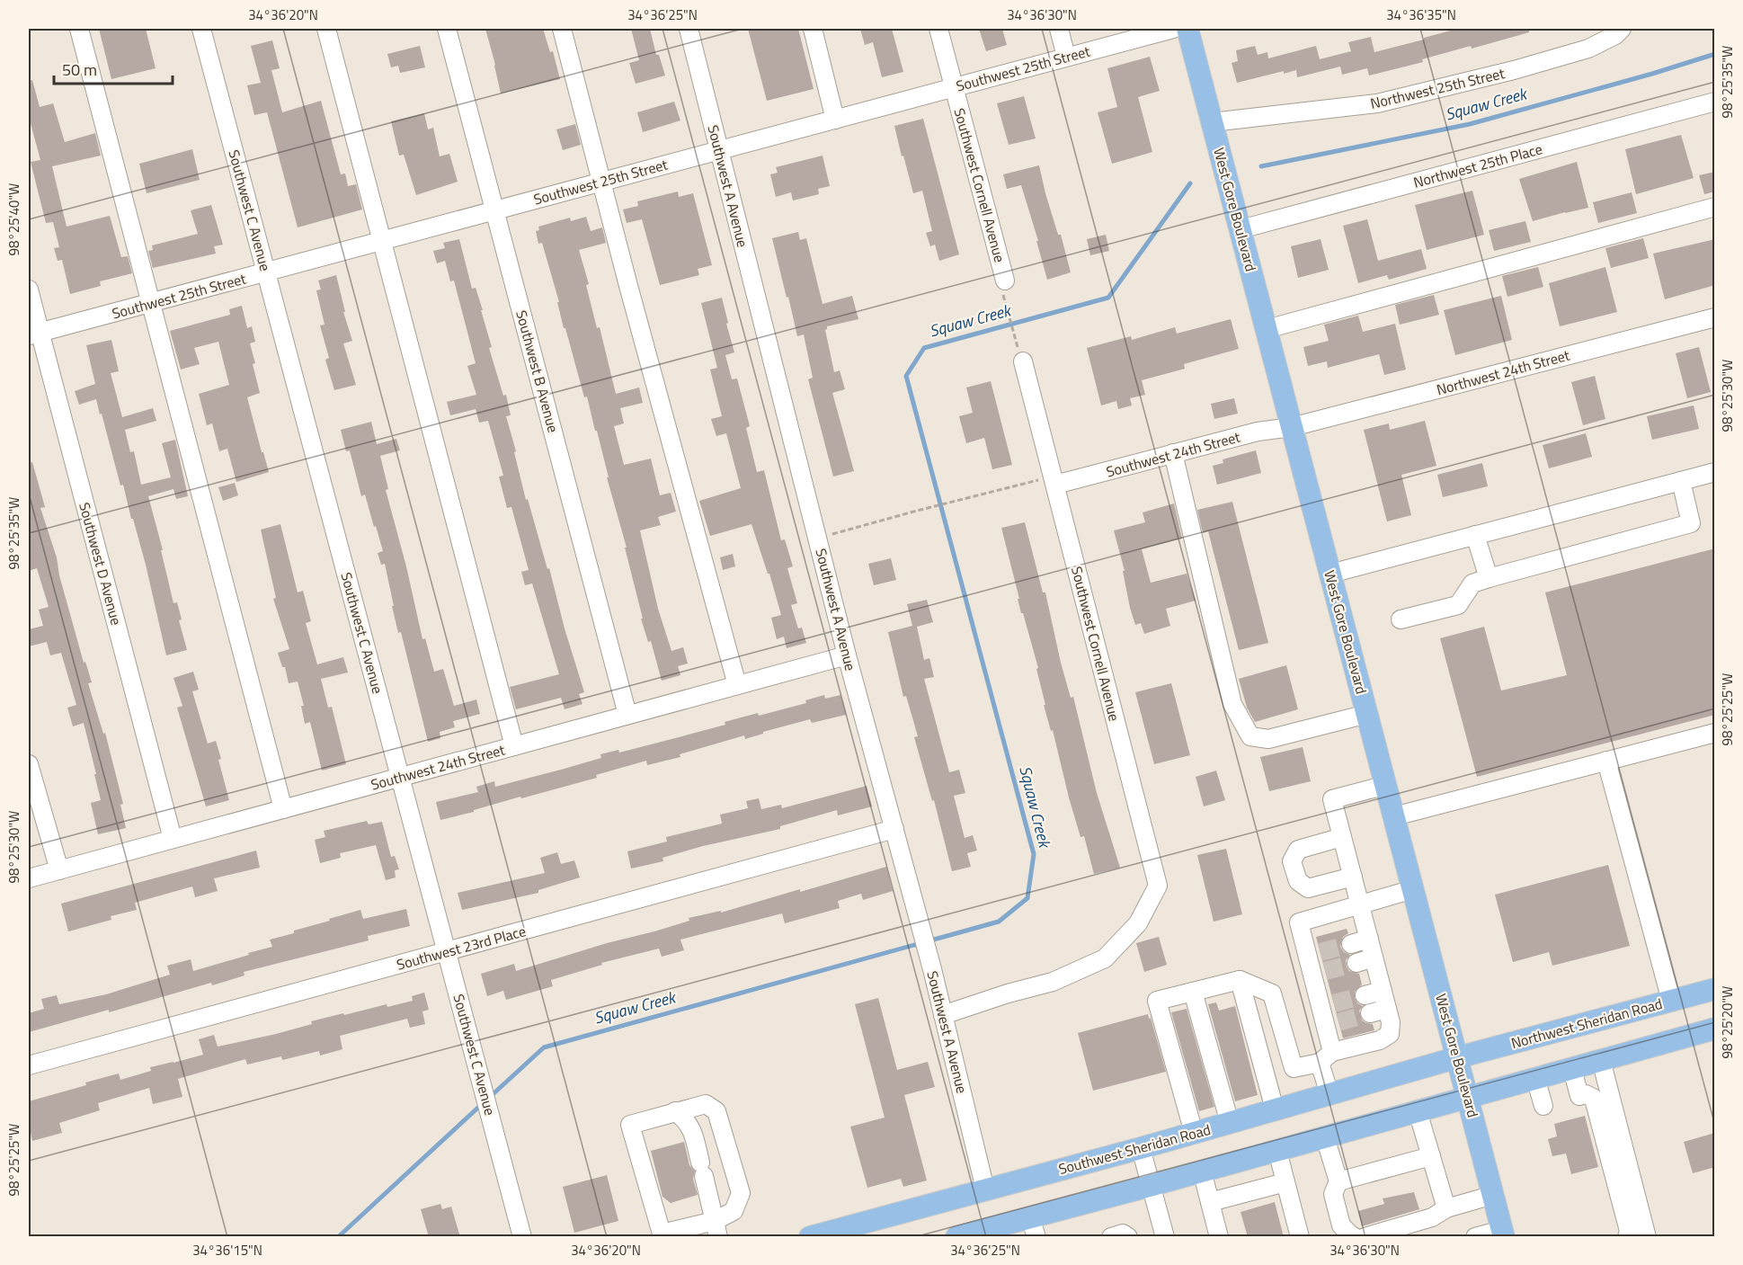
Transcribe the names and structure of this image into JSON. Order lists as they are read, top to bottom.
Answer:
{
  "streets": {
    "main road": ["West Gore Boulevard", "Northwest Sheridan Road", "Southwest Sheridan Road"],
    "street": [
      "Southwest 25th Street",
      "Northwest 25th Street",
      "Northwest 25th Place",
      "Southwest Cornell Avenue",
      "Southwest A Avenue",
      "Southwest C Avenue",
      "Southwest B Avenue",
      "Northwest 24th Street",
      "Southwest 24th Street",
      "Southwest D Avenue",
      "Southwest 23rd Place"
    ]
  },
  "crossings": [
    ["Southwest 25th Street", "Southwest Cornell Avenue"],
    ["Southwest 25th Street", "Southwest A Avenue"],
    ["Southwest 25th Street", "Southwest C Avenue"],
    ["Southwest 25th Street", "Southwest B Avenue"],
    ["Southwest 25th Street", "Southwest D Avenue"],
    ["Northwest 25th Street", "West Gore Boulevard"],
    ["Northwest 25th Place", "West Gore Boulevard"],
    ["Southwest Cornell Avenue", "Southwest A Avenue"],
    ["Southwest Cornell Avenue", "Southwest 24th Street"],
    ["Southwest A Avenue", "Southwest 24th Street"],
    ["Southwest A Avenue", "Southwest 23rd Place"],
    ["Southwest A Avenue", "Southwest Sheridan Road"],
    ["West Gore Boulevard", "Northwest 24th Street"],
    ["West Gore Boulevard", "Southwest 24th Street"],
    ["West Gore Boulevard", "Northwest Sheridan Road"],
    ["West Gore Boulevard", "Southwest Sheridan Road"],
    ["Southwest C Avenue", "Southwest 24th Street"],
    ["Southwest C Avenue", "Southwest 23rd Place"],
    ["Southwest B Avenue", "Southwest 24th Street"],
    ["Northwest 24th Street", "Southwest 24th Street"],
    ["Southwest 24th Street", "Southwest D Avenue"],
    ["Northwest Sheridan Road", "Southwest Sheridan Road"]
  ],
  "water": ["Squaw Creek"],
  "scale_bar": "50 m",
  "coordinates": [
    "34°36'20\"N",
    "34°36'25\"N",
    "34°36'30\"N",
    "34°36'35\"N",
    "98°25'35\"W",
    "98°25'40\"W",
    "98°25'30\"W",
    "98°25'25\"W",
    "98°25'20\"W",
    "34°36'15\"N"
  ]
}
